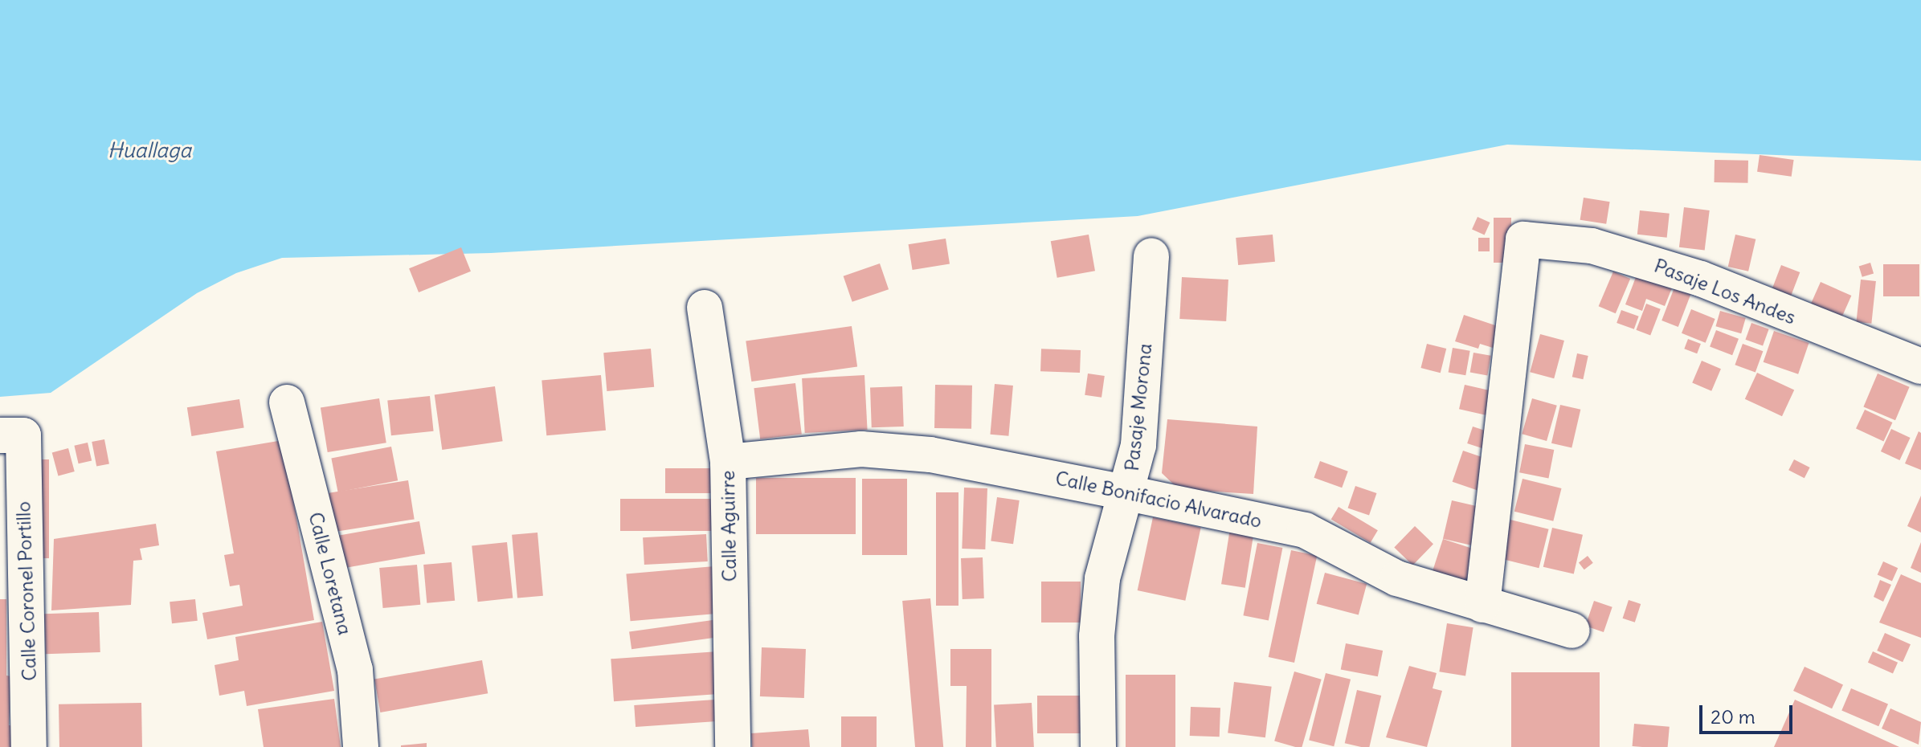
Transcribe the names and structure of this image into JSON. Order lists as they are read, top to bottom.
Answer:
{
  "streets": {
    "street": [
      "Pasaje Los Andes",
      "Pasaje Morona",
      "Calle Bonifacio Alvarado",
      "Calle Aguirre",
      "Calle Loretana",
      "Calle Coronel Portillo"
    ]
  },
  "crossings": [
    ["Pasaje Los Andes", "Calle Bonifacio Alvarado"],
    ["Pasaje Morona", "Calle Bonifacio Alvarado"],
    ["Calle Bonifacio Alvarado", "Calle Aguirre"]
  ],
  "water": ["Huallaga"],
  "scale_bar": "20 m"
}
